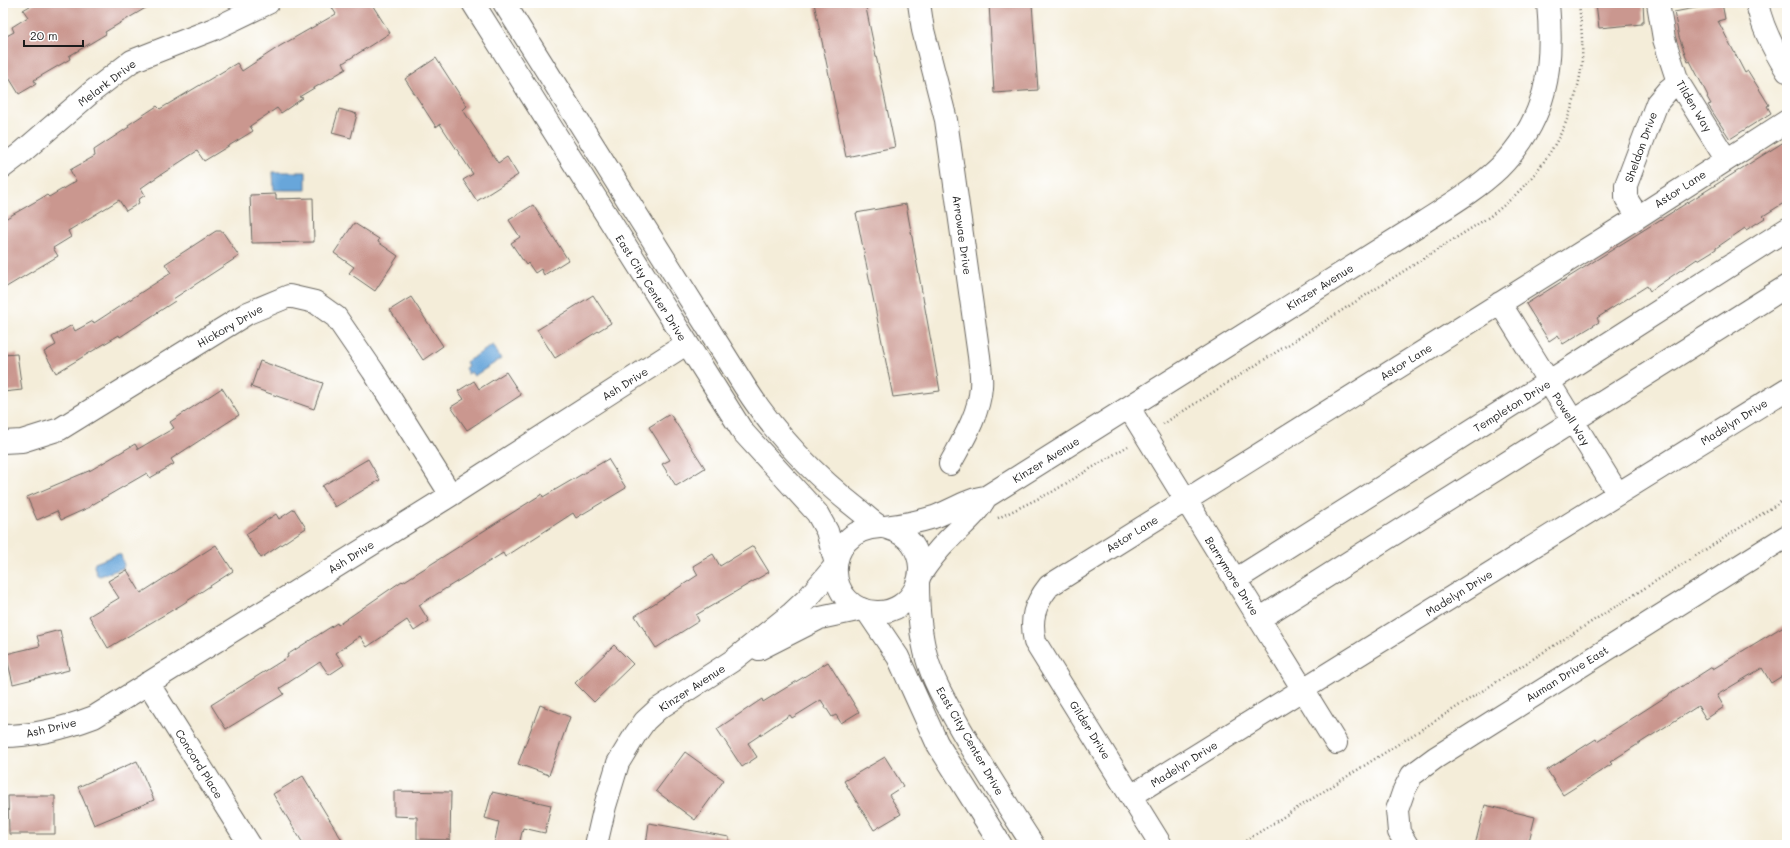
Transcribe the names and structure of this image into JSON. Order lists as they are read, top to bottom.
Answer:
{
  "streets": {
    "street": [
      "Melark Drive",
      "Tilden Way",
      "Sheldon Drive",
      "Astor Lane",
      "Arrowae Drive",
      "Kinzer Avenue",
      "East City Center Drive",
      "Hickory Drive",
      "Ash Drive",
      "Templeton Drive",
      "Powell Way",
      "Madelyn Drive",
      "Barrymore Drive",
      "Auman Drive East",
      "Gilder Drive",
      "Concord Place"
    ]
  },
  "crossings": [
    ["Tilden Way", "Sheldon Drive"],
    ["Tilden Way", "Astor Lane"],
    ["Sheldon Drive", "Astor Lane"],
    ["Astor Lane", "Powell Way"],
    ["Astor Lane", "Barrymore Drive"],
    ["Astor Lane", "Gilder Drive"],
    ["Kinzer Avenue", "East City Center Drive"],
    ["Kinzer Avenue", "Barrymore Drive"],
    ["East City Center Drive", "Ash Drive"],
    ["Hickory Drive", "Ash Drive"],
    ["Ash Drive", "Concord Place"],
    ["Templeton Drive", "Powell Way"],
    ["Templeton Drive", "Barrymore Drive"],
    ["Powell Way", "Madelyn Drive"],
    ["Madelyn Drive", "Barrymore Drive"],
    ["Madelyn Drive", "Gilder Drive"]
  ],
  "scale_bar": "20 m"
}
